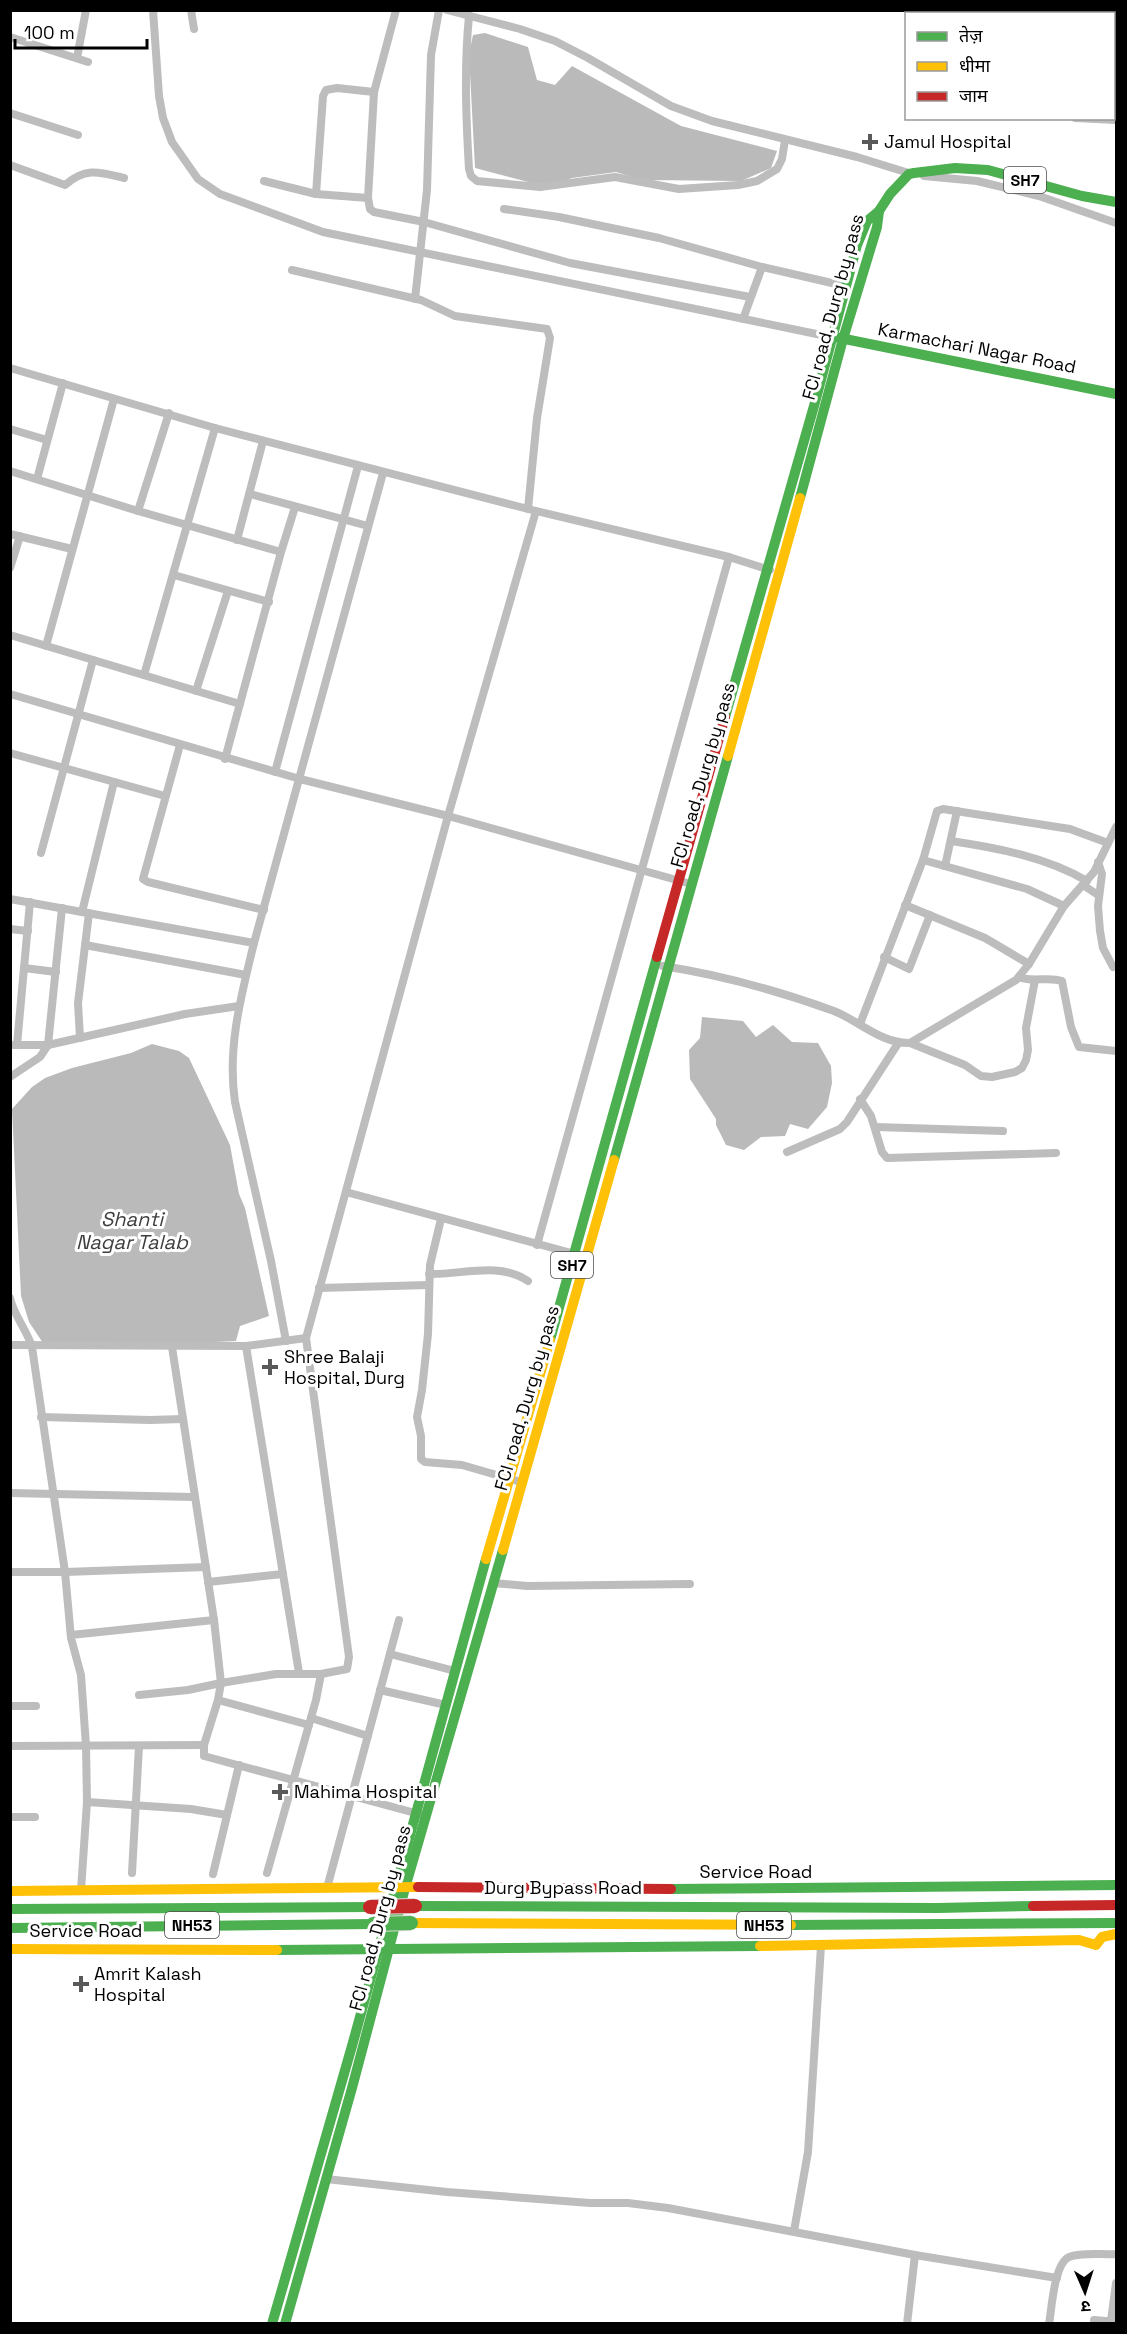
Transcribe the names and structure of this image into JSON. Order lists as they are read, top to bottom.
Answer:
{
  "streets": {
    "main road": [
      "SH7",
      "FCI road, Durg by pass",
      "Karmachari Nagar Road",
      "Service Road",
      "Durg Bypass Road",
      "NH53"
    ]
  },
  "crossings": [
    ["SH7", "FCI road, Durg by pass"],
    ["FCI road, Durg by pass", "Karmachari Nagar Road"],
    ["FCI road, Durg by pass", "Service Road"]
  ],
  "water": ["Shanti Nagar Talab"],
  "places": {
    "health": [
      "Jamul Hospital",
      "Shree Balaji Hospital, Durg",
      "Mahima Hospital",
      "Amrit Kalash Hospital"
    ]
  },
  "legend": ["तेज़", "धीमा", "जाम"],
  "scale_bar": "100 m",
  "north": "bottom"
}
